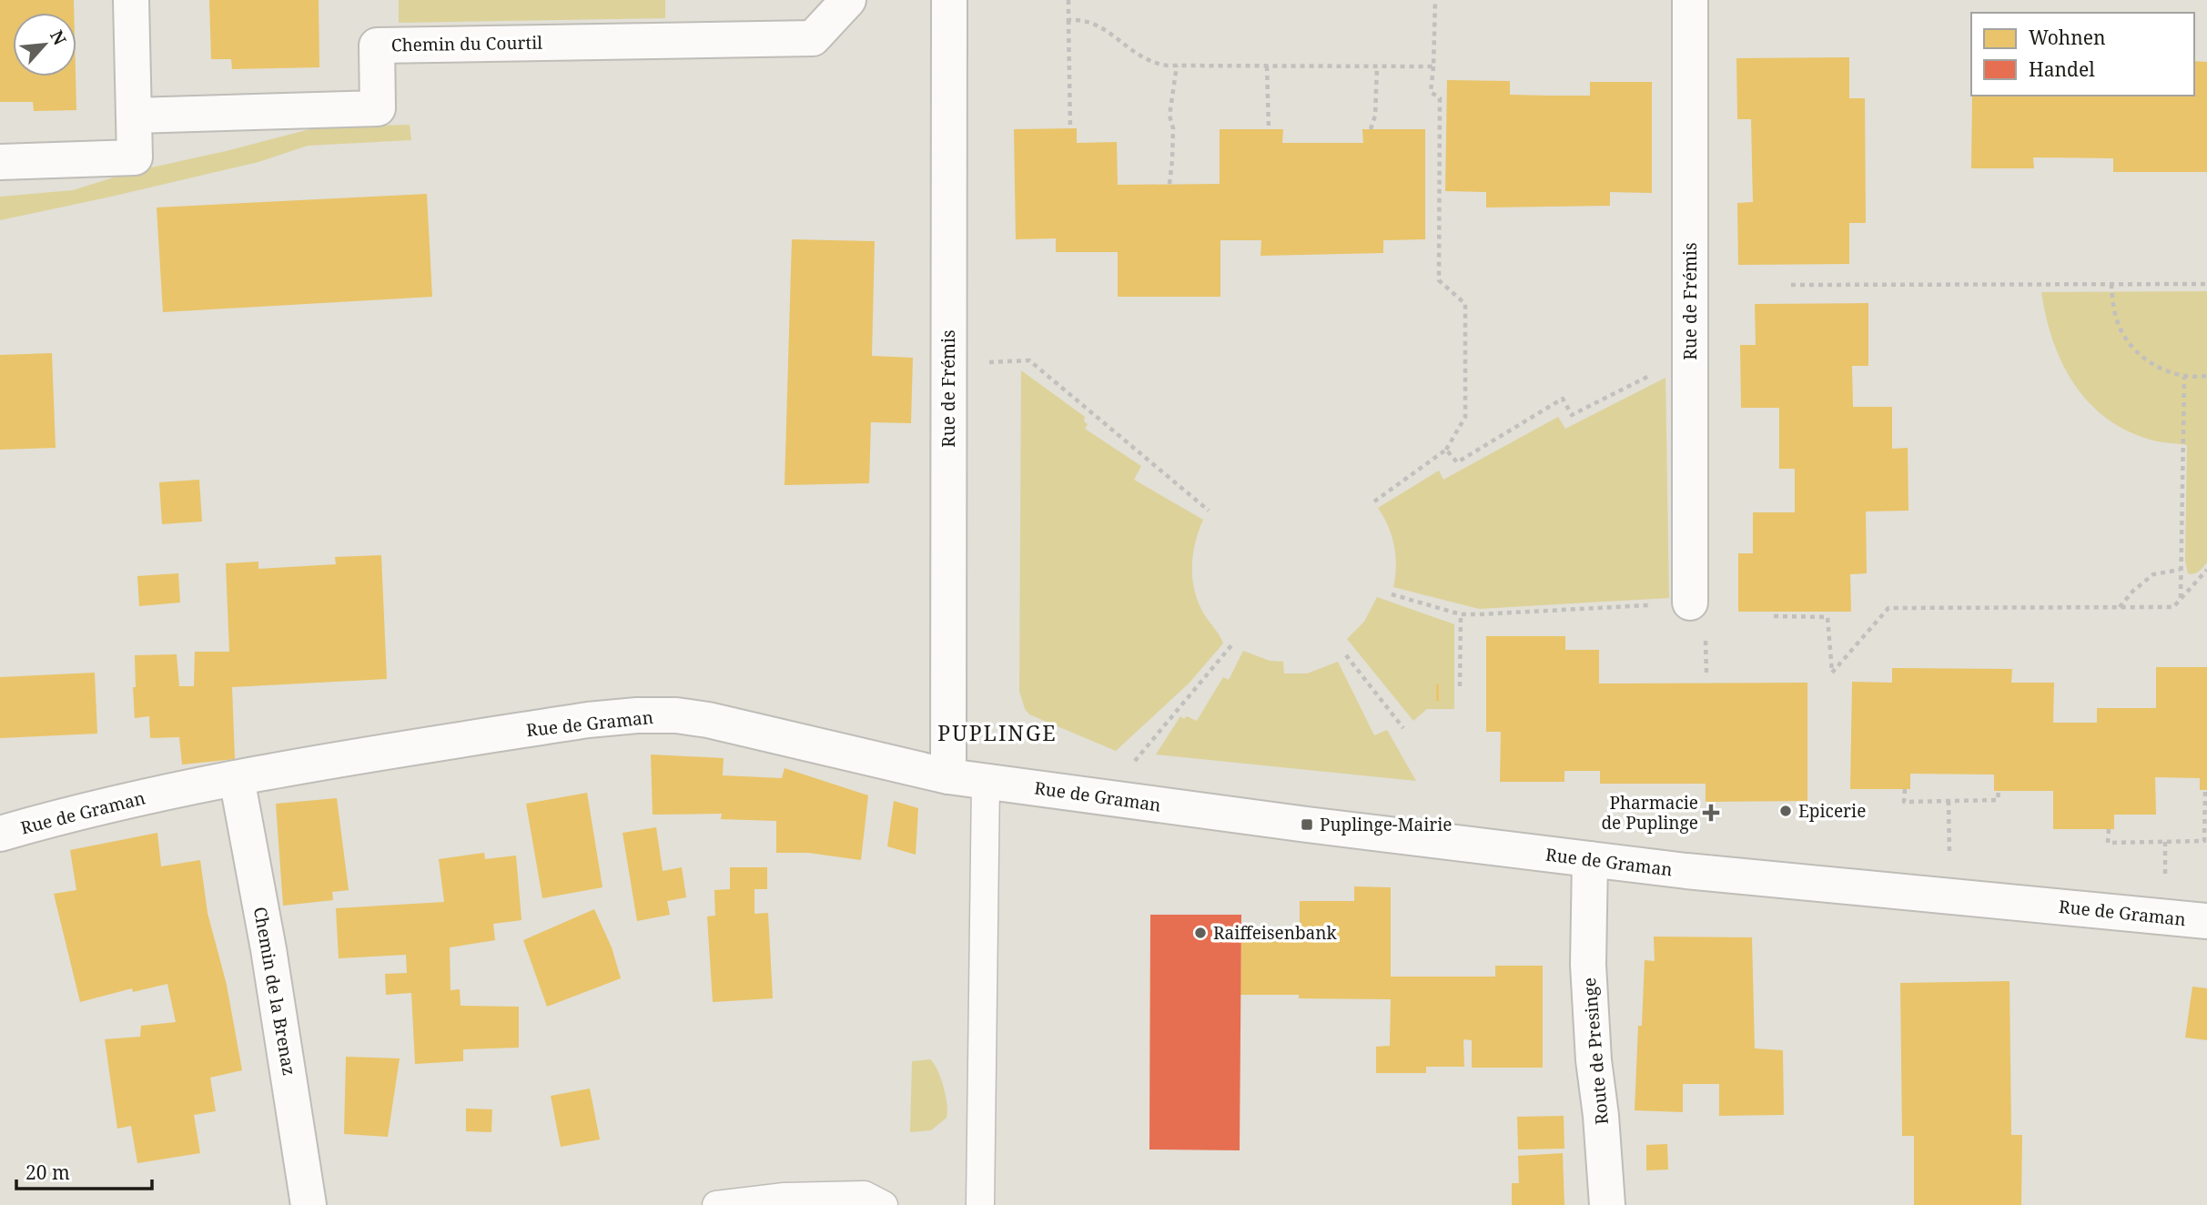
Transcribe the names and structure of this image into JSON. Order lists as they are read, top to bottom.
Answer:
{
  "streets": {
    "street": [
      "Chemin du Courtil",
      "Rue de Frémis",
      "Rue de Graman",
      "Chemin de la Brenaz",
      "Route de Presinge"
    ]
  },
  "crossings": [
    ["Rue de Frémis", "Rue de Graman"],
    ["Rue de Graman", "Chemin de la Brenaz"],
    ["Rue de Graman", "Route de Presinge"]
  ],
  "districts": ["PUPLINGE"],
  "places": {
    "other": ["Epicerie", "Raiffeisenbank"],
    "health": ["Pharmacie de Puplinge"],
    "transit": ["Puplinge-Mairie"]
  },
  "legend": ["Wohnen", "Handel"],
  "scale_bar": "20 m",
  "north": "top right"
}
